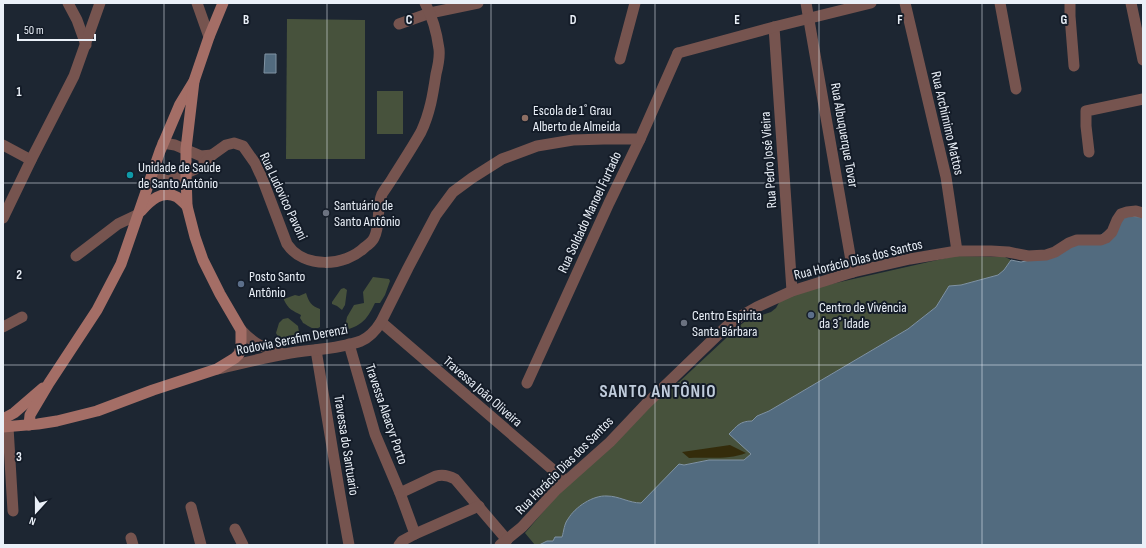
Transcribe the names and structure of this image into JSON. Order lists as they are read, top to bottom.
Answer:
{
  "streets": {
    "main road": ["Rodovia Serafim Derenzi"],
    "street": [
      "Rua Archimimo Mattos",
      "Rua Albuquerque Tovar",
      "Rua Pedro José Vieira",
      "Rua Ludovico Pavoni",
      "Rua Soldado Manoel Furtado",
      "Rua Horácio Dias dos Santos",
      "Travessa João Oliveira",
      "Travessa Aleacyr Porto",
      "Travessa do Santuario"
    ]
  },
  "crossings": [
    ["Rua Archimimo Mattos", "Rua Horácio Dias dos Santos"],
    ["Rua Albuquerque Tovar", "Rua Horácio Dias dos Santos"],
    ["Rua Pedro José Vieira", "Rua Soldado Manoel Furtado"],
    ["Rua Pedro José Vieira", "Rua Horácio Dias dos Santos"],
    ["Rua Soldado Manoel Furtado", "Rodovia Serafim Derenzi"],
    ["Rua Horácio Dias dos Santos", "Travessa João Oliveira"],
    ["Rodovia Serafim Derenzi", "Travessa João Oliveira"],
    ["Rodovia Serafim Derenzi", "Travessa Aleacyr Porto"],
    ["Rodovia Serafim Derenzi", "Travessa do Santuario"]
  ],
  "districts": ["SANTO ANTÔNIO"],
  "places": [
    "Escola de 1˚ Grau Alberto de Almeida",
    "Unidade de Saúde de Santo Antônio",
    "Santuário de Santo Antônio",
    "Posto Santo Antônio",
    "Centro de Vivência da 3˚ Idade",
    "Centro Espirita Santa Bárbara"
  ],
  "scale_bar": "50 m",
  "north": "bottom",
  "grid": {
    "columns": [
      "B",
      "C",
      "D",
      "E",
      "F",
      "G"
    ],
    "rows": ["1", "2", "3"]
  }
}
